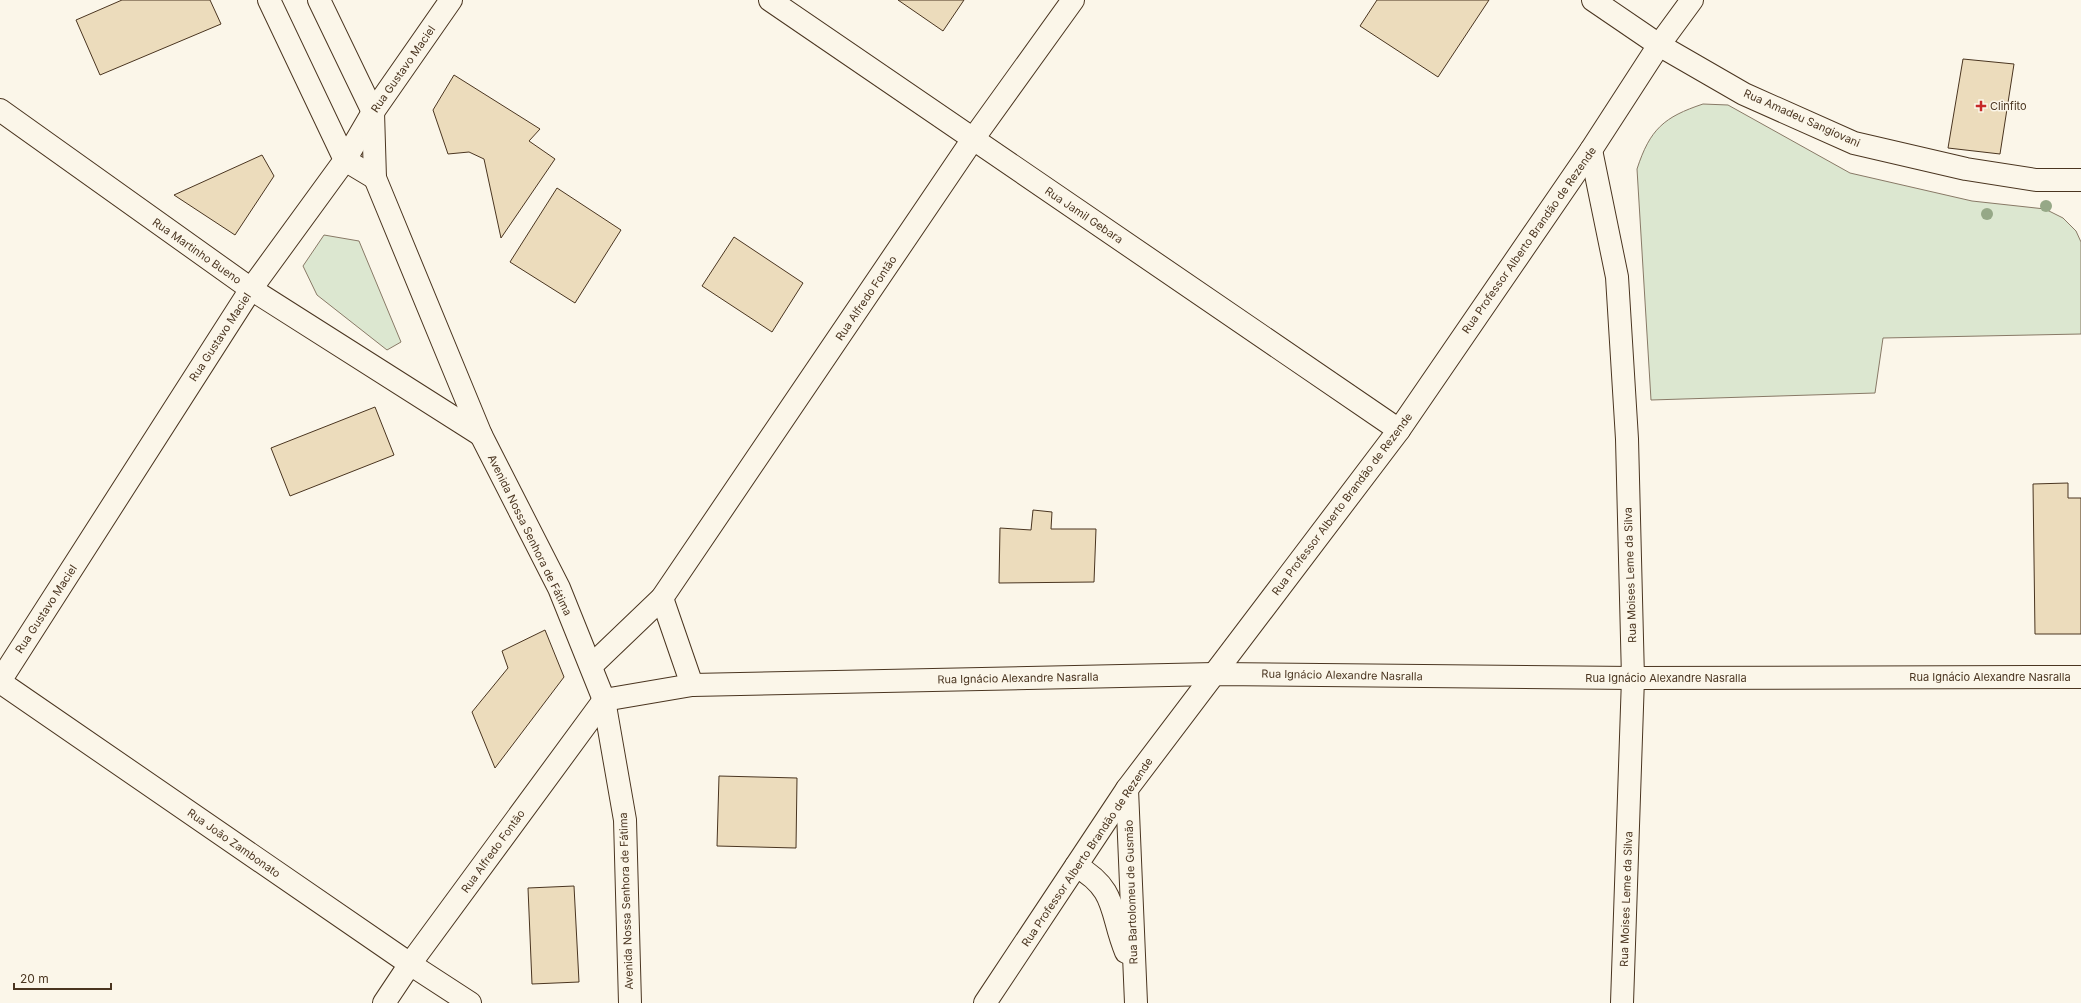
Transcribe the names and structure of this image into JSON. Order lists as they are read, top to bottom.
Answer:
{
  "streets": {
    "street": [
      "Rua Gustavo Maciel",
      "Rua Amadeu Sangiovani",
      "Rua Jamil Gebara",
      "Rua Professor Alberto Brandão de Rezende",
      "Rua Martinho Bueno",
      "Rua Alfredo Fontão",
      "Avenida Nossa Senhora de Fátima",
      "Rua Moises Leme da Silva",
      "Rua Ignácio Alexandre Nasralla",
      "Rua João Zambonato",
      "Rua Bartolomeu de Gusmão"
    ]
  },
  "crossings": [
    ["Rua Gustavo Maciel", "Rua Martinho Bueno"],
    ["Rua Gustavo Maciel", "Avenida Nossa Senhora de Fátima"],
    ["Rua Gustavo Maciel", "Rua João Zambonato"],
    ["Rua Amadeu Sangiovani", "Rua Professor Alberto Brandão de Rezende"],
    ["Rua Jamil Gebara", "Rua Professor Alberto Brandão de Rezende"],
    ["Rua Jamil Gebara", "Rua Alfredo Fontão"],
    ["Rua Professor Alberto Brandão de Rezende", "Rua Moises Leme da Silva"],
    ["Rua Professor Alberto Brandão de Rezende", "Rua Ignácio Alexandre Nasralla"],
    ["Rua Professor Alberto Brandão de Rezende", "Rua Bartolomeu de Gusmão"],
    ["Rua Martinho Bueno", "Avenida Nossa Senhora de Fátima"],
    ["Rua Alfredo Fontão", "Avenida Nossa Senhora de Fátima"],
    ["Rua Alfredo Fontão", "Rua Ignácio Alexandre Nasralla"],
    ["Rua Alfredo Fontão", "Rua João Zambonato"],
    ["Avenida Nossa Senhora de Fátima", "Rua Ignácio Alexandre Nasralla"],
    ["Rua Moises Leme da Silva", "Rua Ignácio Alexandre Nasralla"]
  ],
  "places": {
    "health": ["Clinfito"]
  },
  "scale_bar": "20 m"
}
